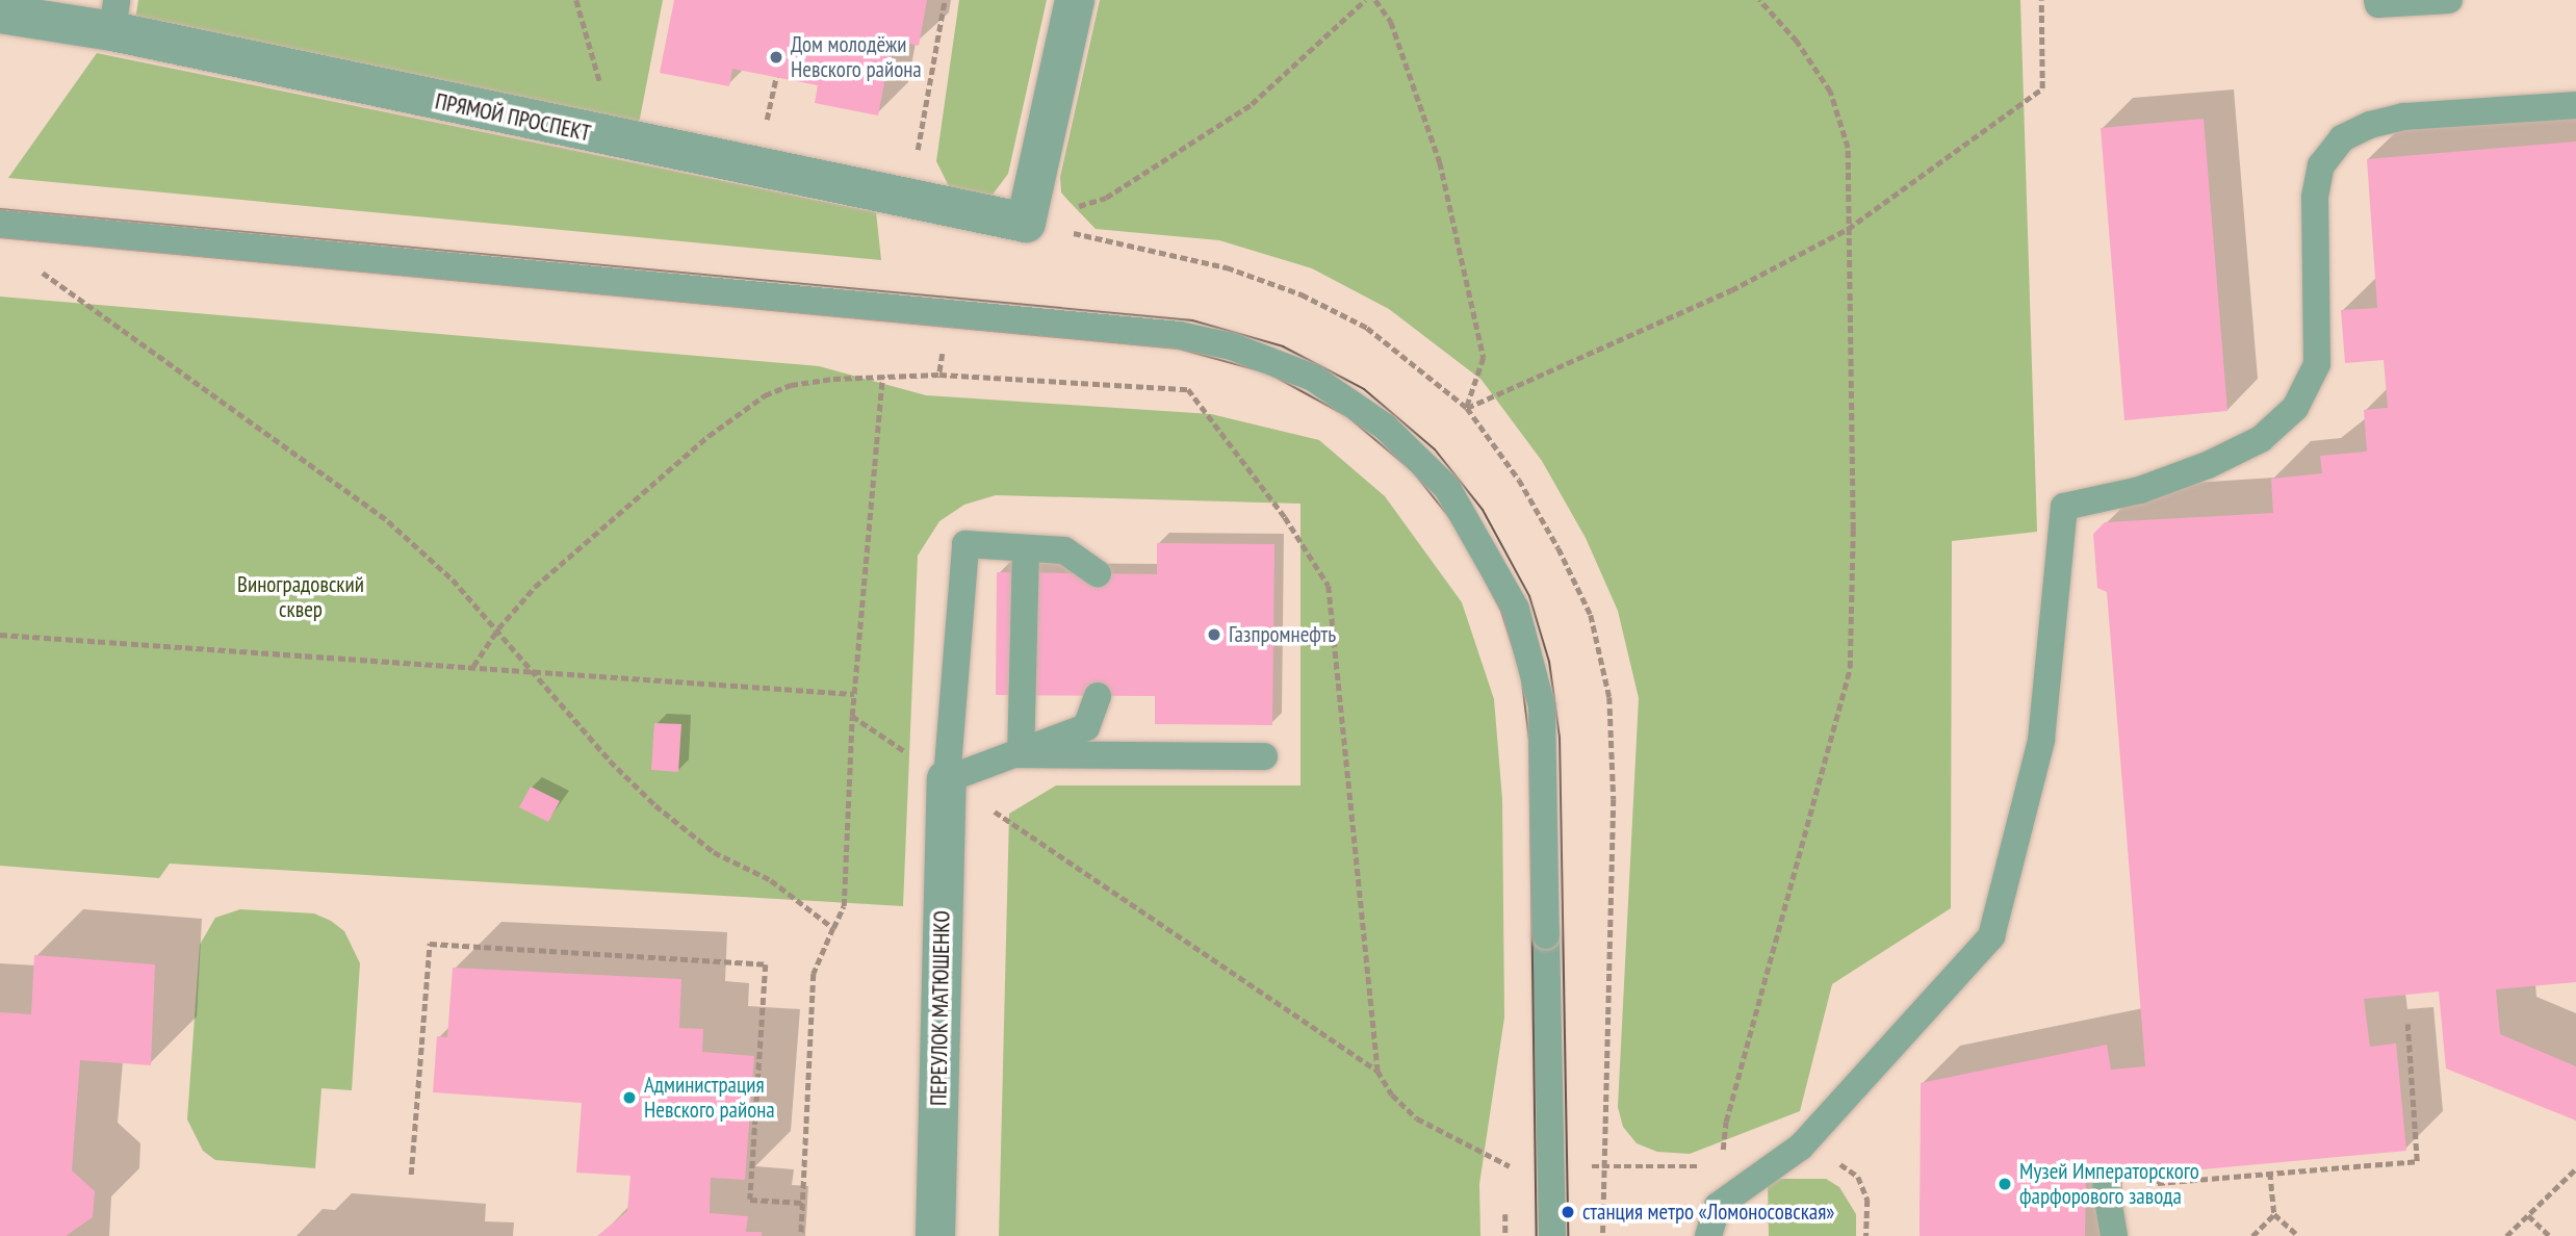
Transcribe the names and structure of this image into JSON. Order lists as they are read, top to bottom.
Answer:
{
  "streets": {
    "street": ["ПРЯМОЙ ПРОСПЕКТ", "ПЕРЕУЛОК МАТЮШЕНКО"]
  },
  "parks": ["Виноградовский сквер"],
  "places": [
    "Дом молодёжи Невского района",
    "Газпромнефть",
    "Администрация Невского района",
    "Музей Императорского фарфорового завода",
    "станция метро «Ломоносовская»"
  ]
}
